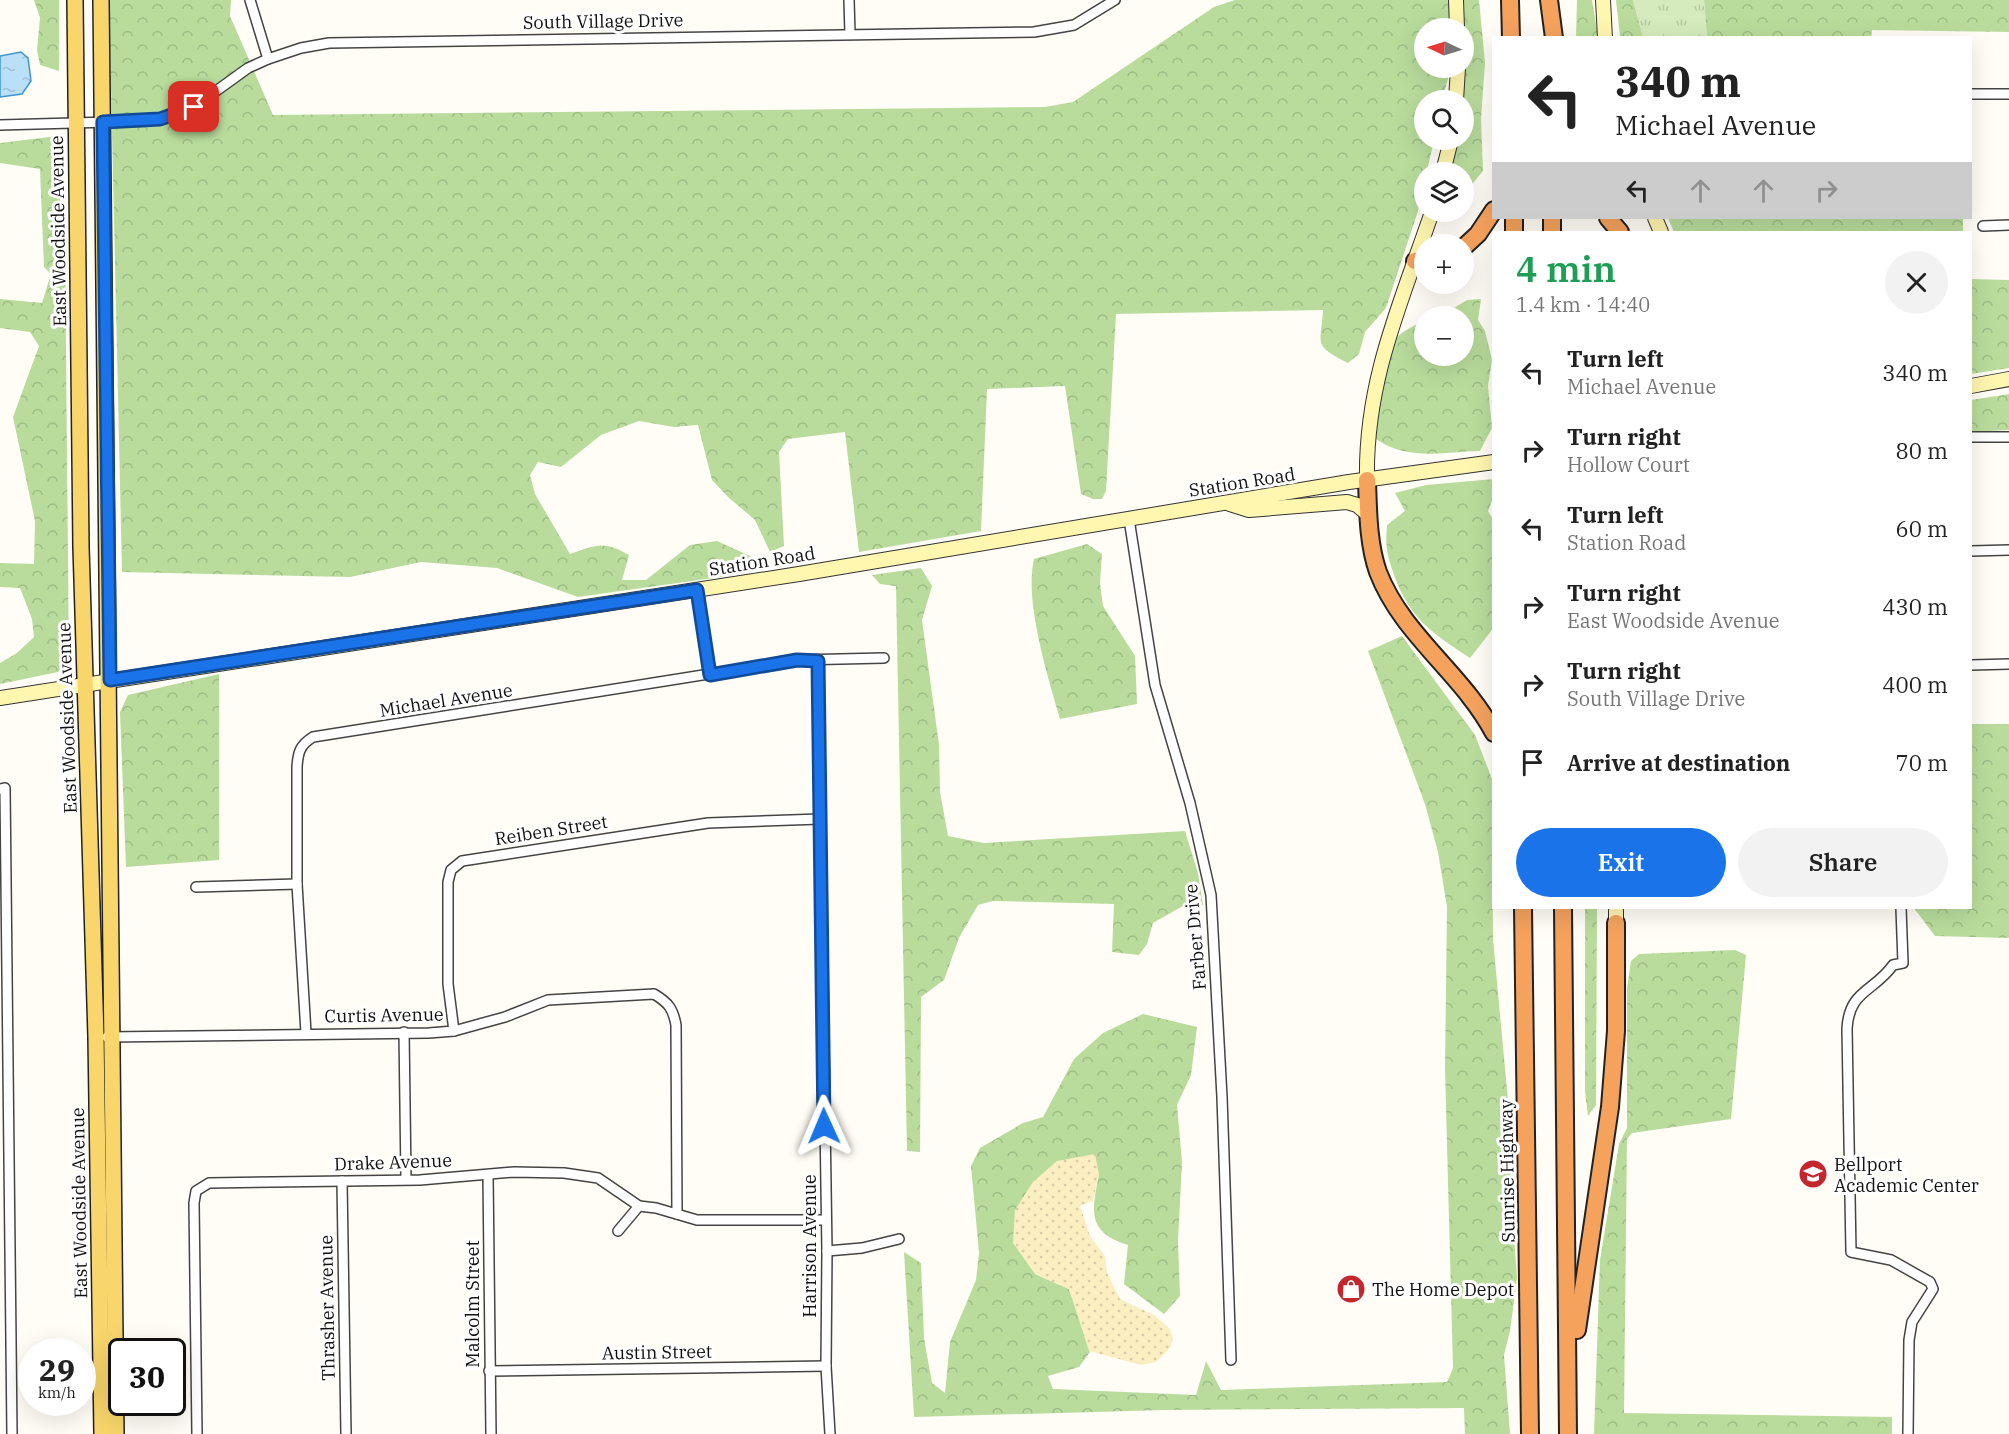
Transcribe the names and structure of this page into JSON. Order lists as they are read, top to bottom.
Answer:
{
  "streets": {
    "highway": ["Sunrise Highway"],
    "main road": ["East Woodside Avenue", "Station Road"],
    "street": [
      "South Village Drive",
      "Michael Avenue",
      "Reiben Street",
      "Farber Drive",
      "Curtis Avenue",
      "Drake Avenue",
      "Harrison Avenue",
      "Malcolm Street",
      "Thrasher Avenue",
      "Austin Street"
    ]
  },
  "crossings": [
    ["South Village Drive", "East Woodside Avenue"],
    ["East Woodside Avenue", "Station Road"],
    ["East Woodside Avenue", "Curtis Avenue"],
    ["Station Road", "Farber Drive"],
    ["Michael Avenue", "Curtis Avenue"],
    ["Michael Avenue", "Harrison Avenue"],
    ["Reiben Street", "Curtis Avenue"],
    ["Reiben Street", "Harrison Avenue"],
    ["Curtis Avenue", "Drake Avenue"],
    ["Drake Avenue", "Harrison Avenue"],
    ["Drake Avenue", "Malcolm Street"],
    ["Drake Avenue", "Thrasher Avenue"],
    ["Harrison Avenue", "Austin Street"],
    ["Malcolm Street", "Austin Street"]
  ],
  "places": {
    "school or university": ["Bellport Academic Center"],
    "shop": ["The Home Depot"]
  },
  "north": "left",
  "page": {
    "map_buttons": ["+", "−"],
    "turn": ["340 m", "Michael Avenue"],
    "heading": ["4 min", "1.4 km · 14:40"],
    "list": [
      {
        "name": "Turn left",
        "note": "Michael Avenue",
        "value": "340 m"
      },
      {
        "name": "Turn right",
        "note": "Hollow Court",
        "value": "80 m"
      },
      {
        "name": "Turn left",
        "note": "Station Road",
        "value": "60 m"
      },
      {
        "name": "Turn right",
        "note": "East Woodside Avenue",
        "value": "430 m"
      },
      {
        "name": "Turn right",
        "note": "South Village Drive",
        "value": "400 m"
      },
      {
        "name": "Arrive at destination",
        "value": "70 m"
      }
    ],
    "buttons": ["Exit", "Share"],
    "speed": "29 km/h",
    "limit": "30"
  }
}
